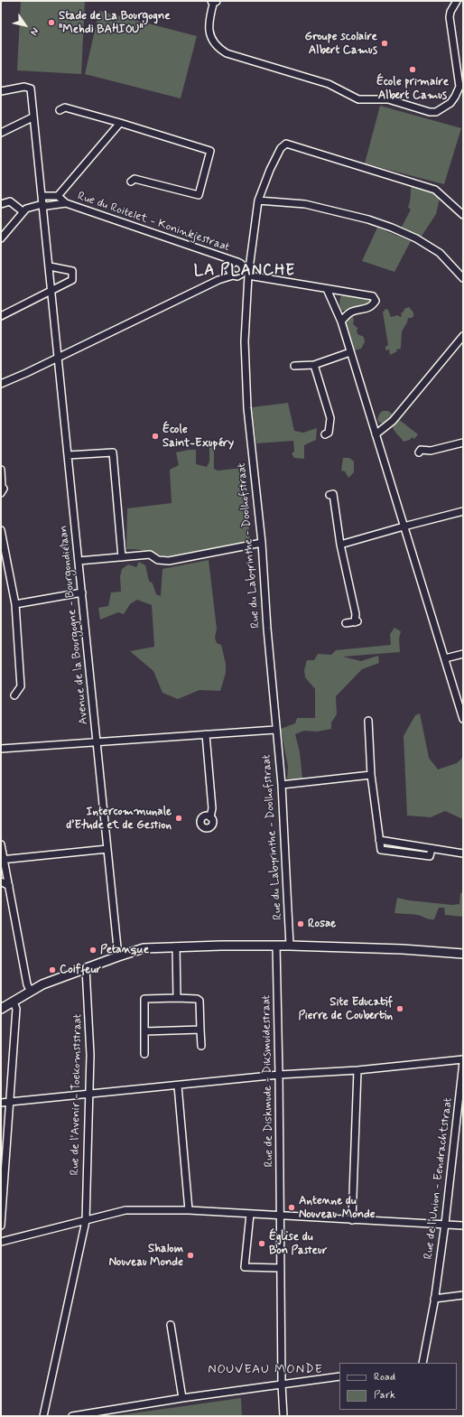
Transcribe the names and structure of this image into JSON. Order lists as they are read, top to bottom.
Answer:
{
  "streets": {
    "street": [
      "Rue du Roitelet - Koninkjestraat",
      "Rue du Labyrinthe - Doolhofstraat",
      "Avenue de la Bourgogne - Bourgondiëlaan",
      "Rue de Diskmude - Diksmuidestraat",
      "Rue de l'Avenir - Toekomststraat",
      "Rue de l'Union - Eendrachtstraat"
    ]
  },
  "crossings": [
    ["Rue du Roitelet - Koninkjestraat", "Rue du Labyrinthe - Doolhofstraat"],
    ["Rue du Roitelet - Koninkjestraat", "Avenue de la Bourgogne - Bourgondiëlaan"]
  ],
  "districts": ["LA PLANCHE", "NOUVEAU MONDE"],
  "places": [
    "Stade de La Bourgogne \"Mehdi BAHIOU\"",
    "Groupe scolaire Albert Camus",
    "École primaire Albert Camus",
    "École Saint-Exupéry",
    "Intercommunale d’Etude et de Gestion",
    "Rosae",
    "Petanque",
    "Coiffeur",
    "Site Educatif Pierre de Coubertin",
    "Antenne du Nouveau-Monde",
    "Église du Bon Pasteur",
    "Shalom Nouveau Monde"
  ],
  "legend": ["Road", "Park"],
  "north": "bottom right"
}
